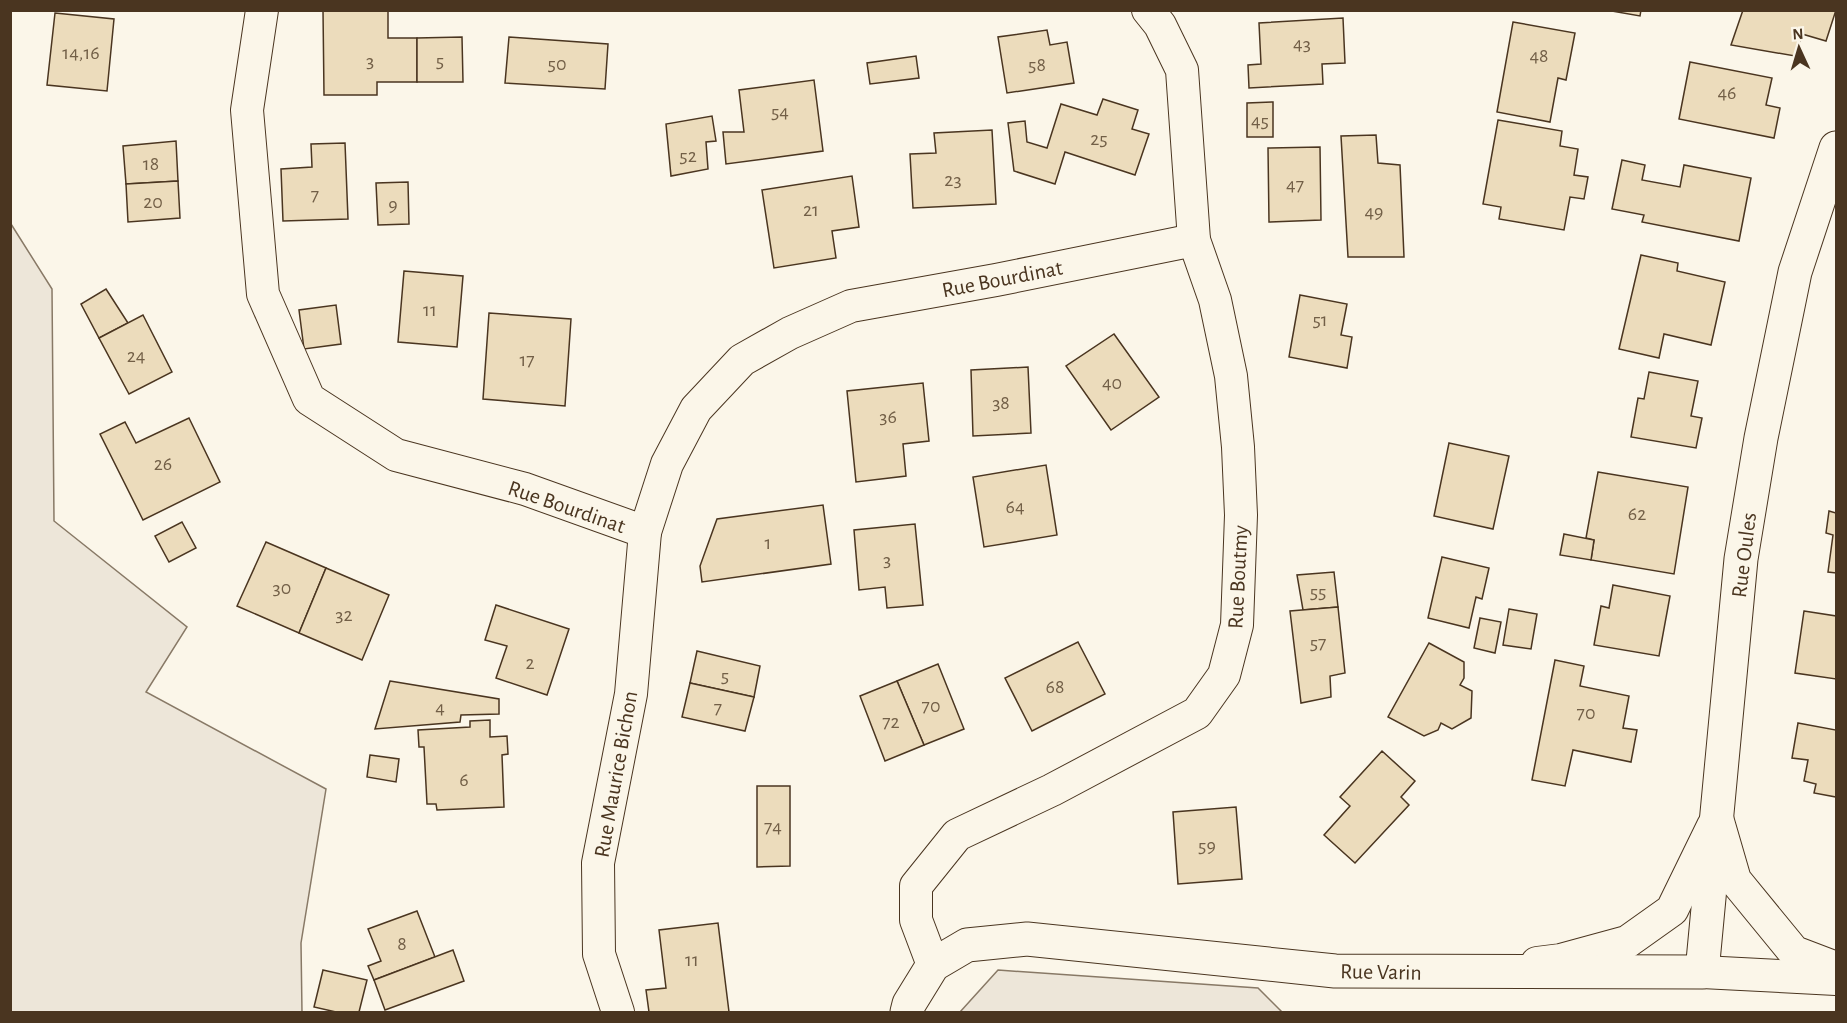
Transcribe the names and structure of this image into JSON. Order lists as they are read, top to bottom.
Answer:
{
  "streets": {
    "street": [
      "Rue Bourdinat",
      "Rue Oules",
      "Rue Boutmy",
      "Rue Maurice Bichon",
      "Rue Varin"
    ]
  },
  "crossings": [
    ["Rue Bourdinat", "Rue Boutmy"],
    ["Rue Bourdinat", "Rue Maurice Bichon"],
    ["Rue Oules", "Rue Varin"],
    ["Rue Boutmy", "Rue Varin"]
  ],
  "house_numbers": [
    "43",
    "14,16",
    "48",
    "3",
    "5",
    "50",
    "58",
    "46",
    "54",
    "45",
    "25",
    "52",
    "18",
    "23",
    "47",
    "7",
    "20",
    "9",
    "21",
    "49",
    "11",
    "51",
    "24",
    "17",
    "40",
    "38",
    "36",
    "26",
    "64",
    "62",
    "1",
    "3",
    "30",
    "55",
    "32",
    "57",
    "2",
    "5",
    "68",
    "70",
    "4",
    "7",
    "70",
    "72",
    "6",
    "74",
    "59",
    "8",
    "11"
  ],
  "north": "top"
}
